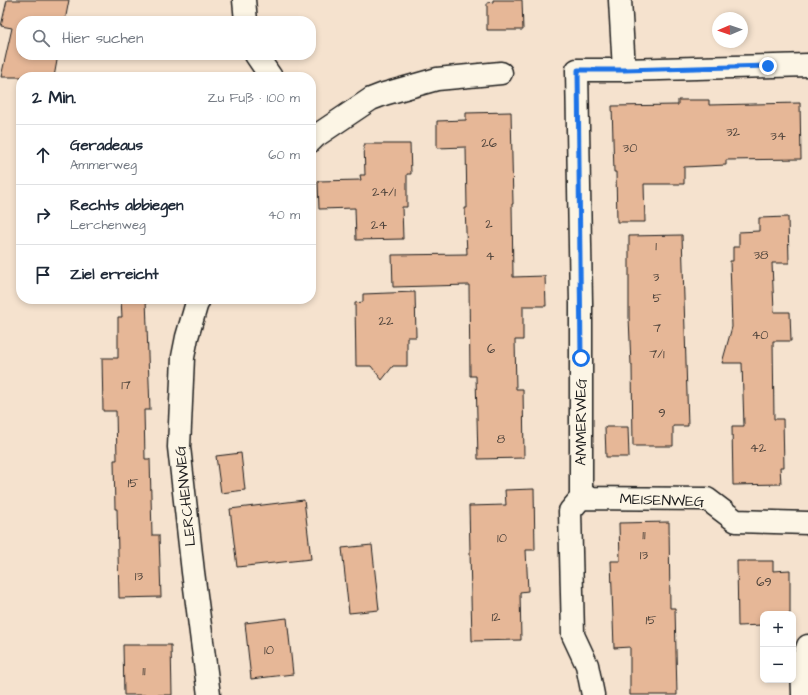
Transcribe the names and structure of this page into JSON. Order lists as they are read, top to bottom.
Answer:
{
  "streets": {
    "street": ["AMMERWEG", "LERCHENWEG", "MEISENWEG"]
  },
  "crossings": [
    ["AMMERWEG", "MEISENWEG"]
  ],
  "house_numbers": [
    "32",
    "34",
    "26",
    "30",
    "24/1",
    "2",
    "24",
    "1",
    "38",
    "4",
    "3",
    "5",
    "22",
    "7",
    "40",
    "6",
    "7/1",
    "17",
    "9",
    "8",
    "42",
    "15",
    "11",
    "10",
    "13",
    "13",
    "69",
    "12",
    "15",
    "10",
    "11"
  ],
  "north": "left",
  "page": {
    "search": "Hier suchen",
    "heading": ["2 Min.", "Zu Fuß · 100 m"],
    "list": [
      ["Geradeaus", "Ammerweg", "60 m"],
      ["Rechts abbiegen", "Lerchenweg", "40 m"],
      "Ziel erreicht"
    ],
    "map_buttons": ["+", "−"]
  }
}
